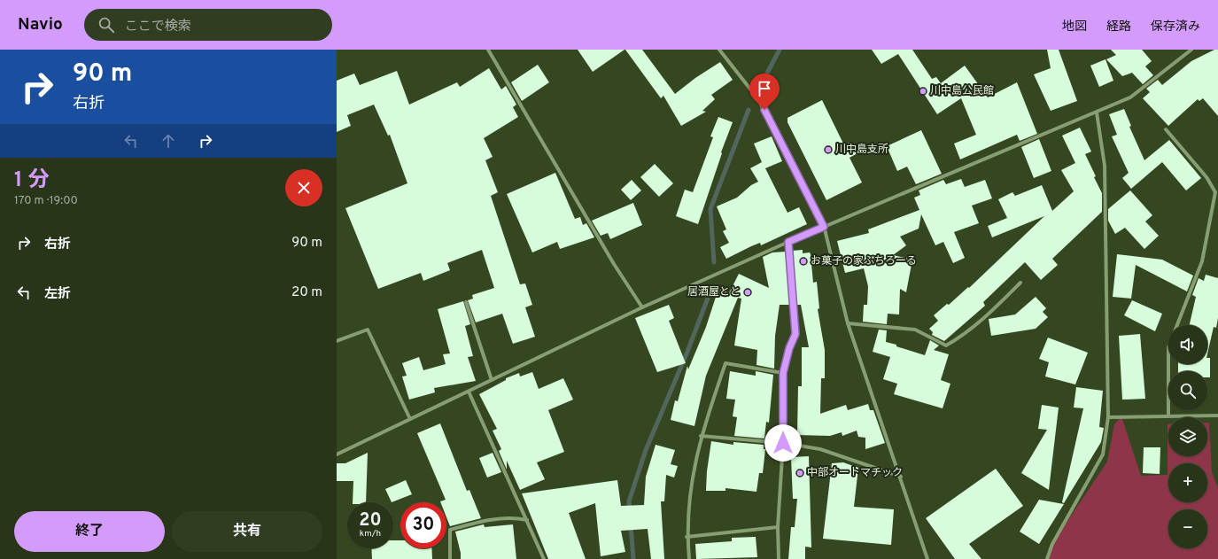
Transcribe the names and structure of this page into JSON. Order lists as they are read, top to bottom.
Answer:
{
  "places": [
    "川中島公民館",
    "川中島支所",
    "お菓子の家ぷちろーる",
    "居酒屋とと",
    "中部オートマチック"
  ],
  "page": {
    "header": "Navio",
    "search": "ここで検索",
    "nav": ["地図", "経路", "保存済み"],
    "turn": ["90 m", "右折"],
    "heading": ["1 分", "170 m · 19:00"],
    "list": [
      {
        "name": "右折",
        "value": "90 m"
      },
      {
        "name": "左折",
        "value": "20 m"
      }
    ],
    "map_buttons": ["+", "−"],
    "speed": "20 km/h",
    "limit": "30",
    "buttons": ["終了", "共有"]
  }
}
